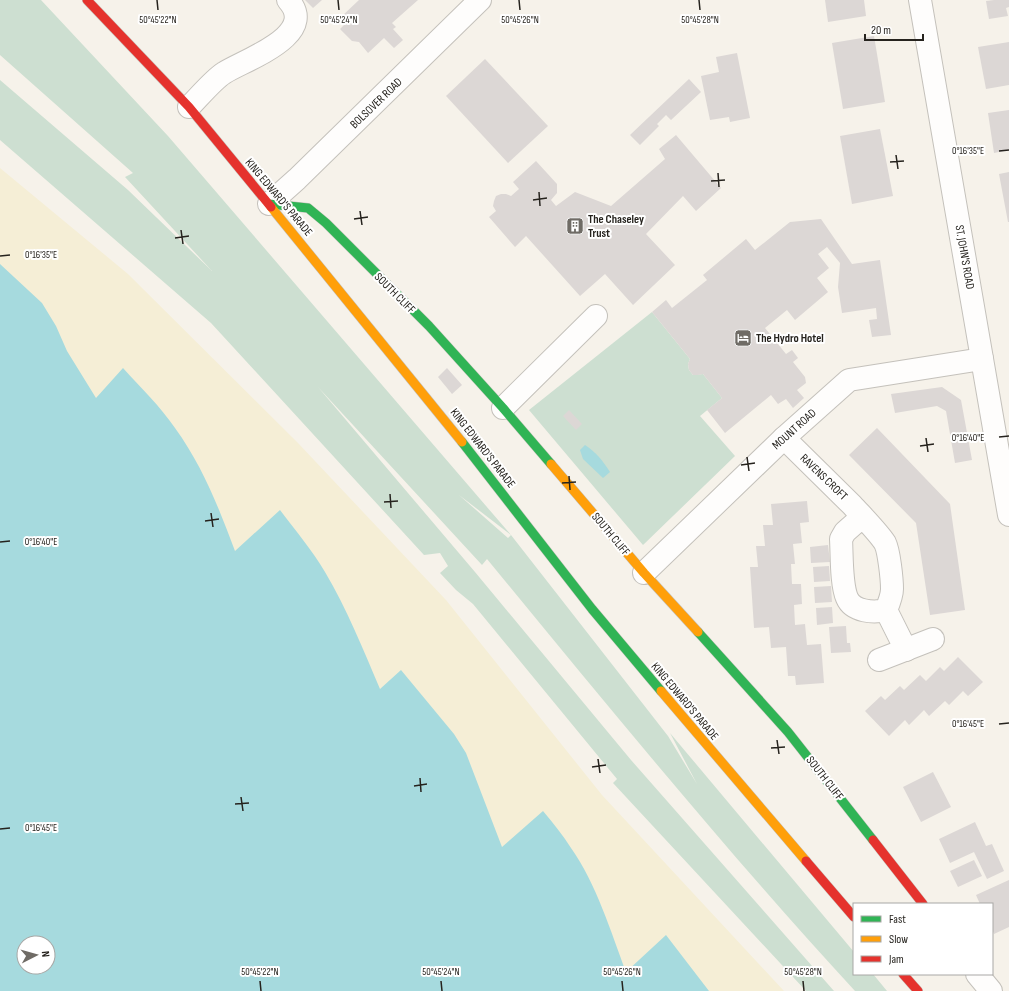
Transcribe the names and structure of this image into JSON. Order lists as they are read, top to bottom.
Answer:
{
  "streets": {
    "main road": ["KING EDWARD'S PARADE", "SOUTH CLIFF"],
    "street": [
      "BOLSOVER ROAD",
      "ST. JOHN'S ROAD",
      "MOUNT ROAD",
      "RAVENS CROFT"
    ]
  },
  "crossings": [
    ["BOLSOVER ROAD", "KING EDWARD'S PARADE"],
    ["BOLSOVER ROAD", "SOUTH CLIFF"],
    ["KING EDWARD'S PARADE", "SOUTH CLIFF"],
    ["ST. JOHN'S ROAD", "MOUNT ROAD"],
    ["SOUTH CLIFF", "MOUNT ROAD"],
    ["MOUNT ROAD", "RAVENS CROFT"]
  ],
  "places": {
    "building": ["The Chaseley Trust"],
    "hotel": ["The Hydro Hotel"]
  },
  "legend": ["Fast", "Slow", "Jam"],
  "scale_bar": "20 m",
  "north": "right",
  "coordinates": [
    "50°45'22\"N",
    "50°45'24\"N",
    "50°45'26\"N",
    "50°45'28\"N",
    "0°16'35\"E",
    "0°16'40\"E",
    "0°16'45\"E"
  ]
}
